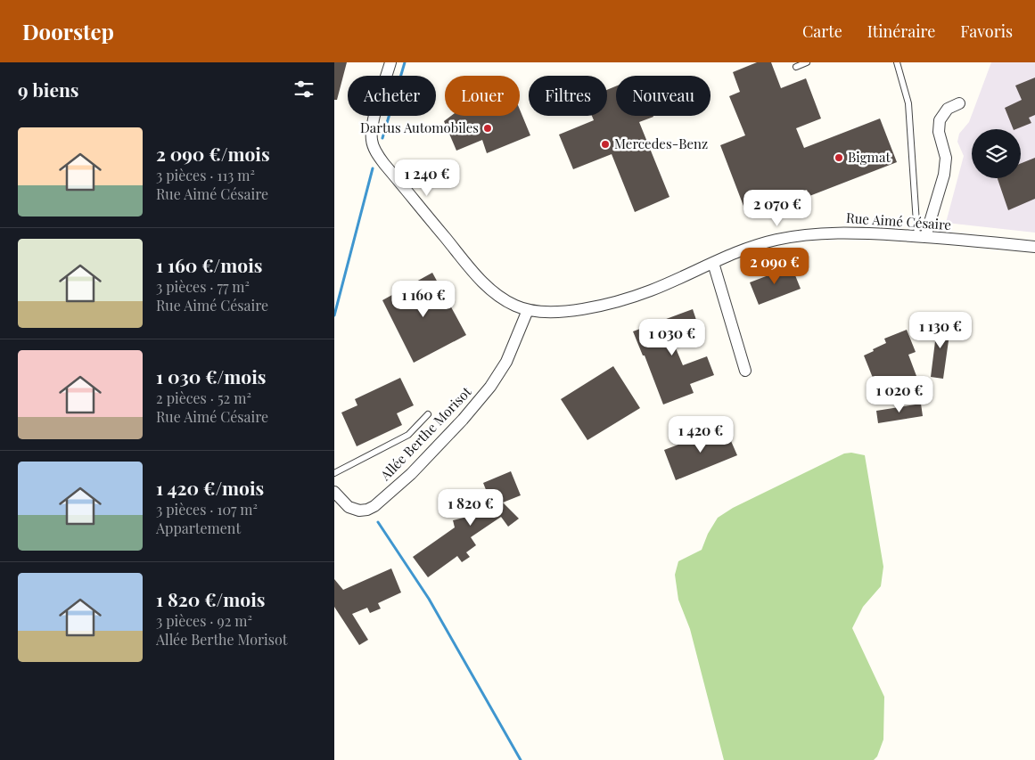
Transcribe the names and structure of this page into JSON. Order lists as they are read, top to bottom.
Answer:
{
  "streets": {
    "street": ["Rue Aimé Césaire", "Allée Berthe Morisot"]
  },
  "crossings": [
    ["Rue Aimé Césaire", "Allée Berthe Morisot"]
  ],
  "places": ["Dartus Automobiles", "Mercedes-Benz", "Bigmat"],
  "page": {
    "header": "Doorstep",
    "nav": ["Carte", "Itinéraire", "Favoris"],
    "heading": "9 biens",
    "chip": [
      "Acheter",
      "Louer",
      "Filtres",
      "Nouveau"
    ],
    "list": [
      {
        "name": "2 090 €/mois",
        "note": "3 pièces · 113 m² · Rue Aimé Césaire"
      },
      {
        "name": "1 160 €/mois",
        "note": "3 pièces · 77 m² · Rue Aimé Césaire"
      },
      {
        "name": "1 030 €/mois",
        "note": "2 pièces · 52 m² · Rue Aimé Césaire"
      },
      {
        "name": "1 420 €/mois",
        "note": "3 pièces · 107 m² · Appartement"
      },
      {
        "name": "1 820 €/mois",
        "note": "3 pièces · 92 m² · Allée Berthe Morisot"
      }
    ],
    "price": [
      "1 240 €",
      "2 070 €",
      "2 090 €",
      "1 160 €",
      "1 130 €",
      "1 030 €",
      "1 020 €",
      "1 420 €",
      "1 820 €"
    ]
  }
}
